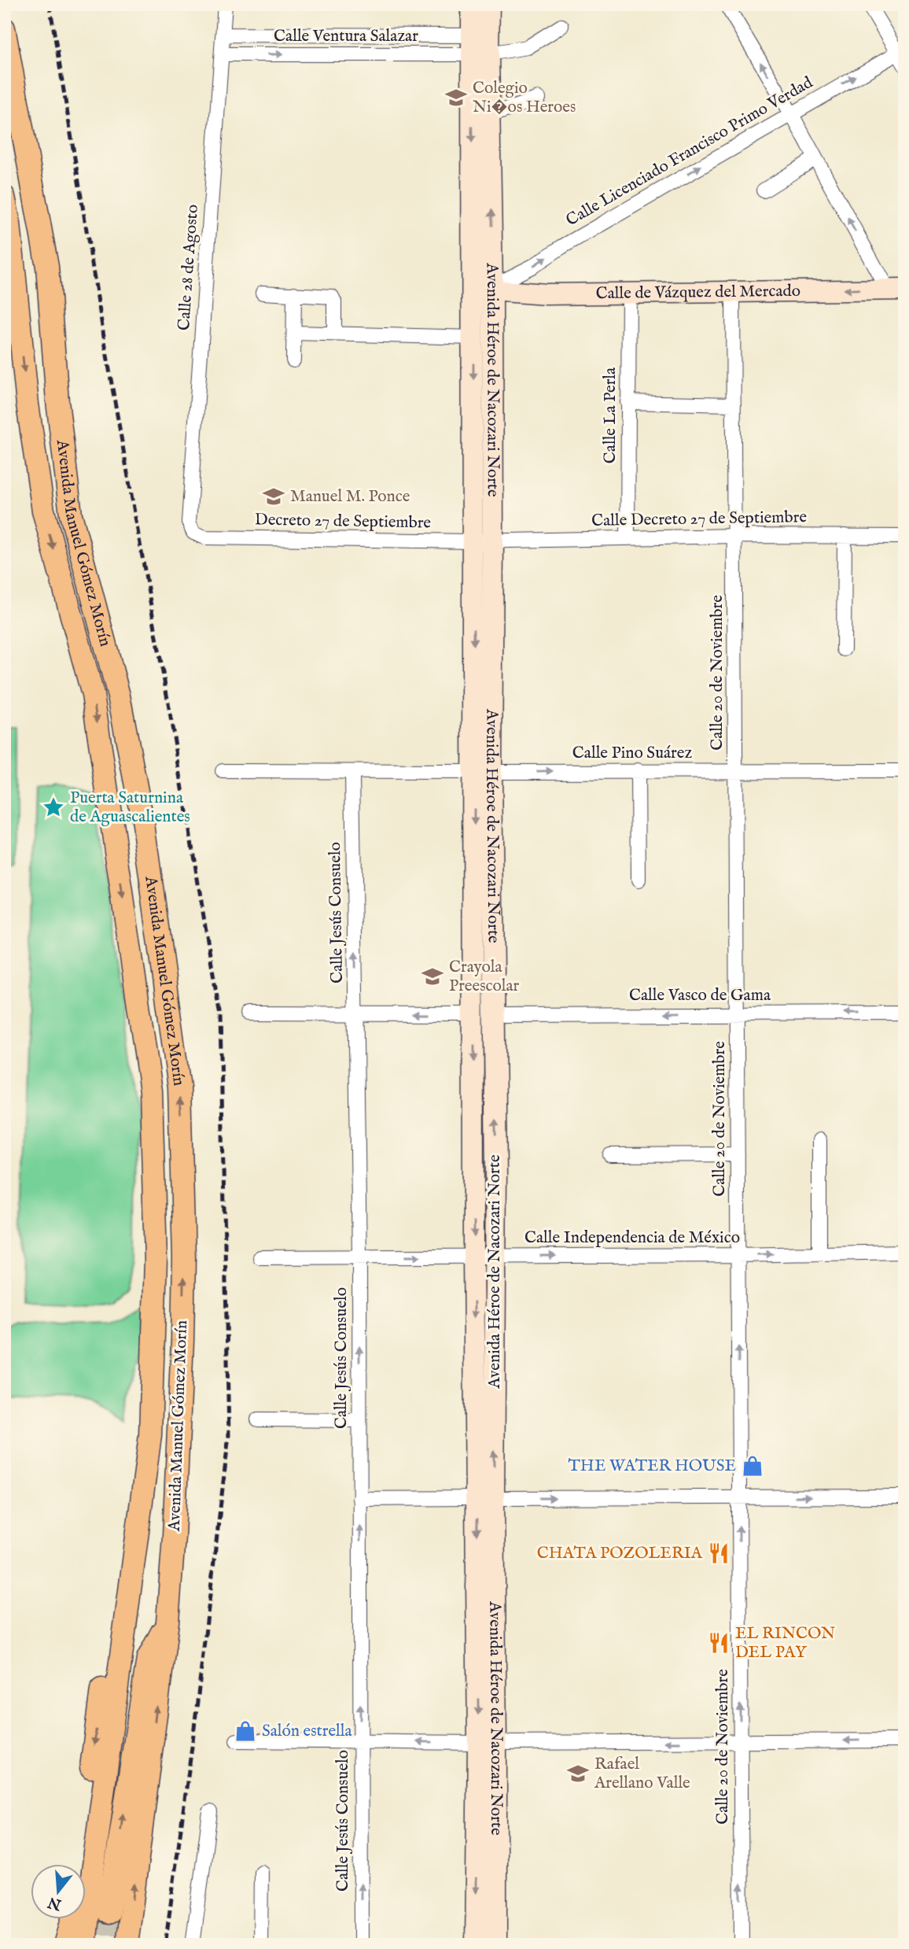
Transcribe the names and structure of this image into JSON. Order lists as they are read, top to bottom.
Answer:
{
  "streets": {
    "main road": ["Calle de Vázquez del Mercado", "Avenida Héroe de Nacozari Norte", "Avenida Manuel Gómez Morín"],
    "street": [
      "Calle Ventura Salazar",
      "Calle Licenciado Francisco Primo Verdad",
      "Calle 28 de Agosto",
      "Calle La Perla",
      "Calle Decreto 27 de Septiembre",
      "Decreto 27 de Septiembre",
      "Calle 20 de Noviembre",
      "Calle Pino Suárez",
      "Calle Jesús Consuelo",
      "Calle Vasco de Gama",
      "Calle Independencia de México"
    ]
  },
  "crossings": [
    ["Calle Ventura Salazar", "Calle 28 de Agosto"],
    ["Calle Ventura Salazar", "Avenida Héroe de Nacozari Norte"],
    ["Calle Licenciado Francisco Primo Verdad", "Calle de Vázquez del Mercado"],
    ["Calle Licenciado Francisco Primo Verdad", "Avenida Héroe de Nacozari Norte"],
    ["Calle 28 de Agosto", "Decreto 27 de Septiembre"],
    ["Calle de Vázquez del Mercado", "Avenida Héroe de Nacozari Norte"],
    ["Calle de Vázquez del Mercado", "Calle La Perla"],
    ["Calle de Vázquez del Mercado", "Calle 20 de Noviembre"],
    ["Avenida Héroe de Nacozari Norte", "Calle Decreto 27 de Septiembre"],
    ["Avenida Héroe de Nacozari Norte", "Decreto 27 de Septiembre"],
    ["Avenida Héroe de Nacozari Norte", "Calle Pino Suárez"],
    ["Avenida Héroe de Nacozari Norte", "Calle Vasco de Gama"],
    ["Avenida Héroe de Nacozari Norte", "Calle Independencia de México"],
    ["Calle La Perla", "Calle Decreto 27 de Septiembre"],
    ["Calle Decreto 27 de Septiembre", "Decreto 27 de Septiembre"],
    ["Calle Decreto 27 de Septiembre", "Calle 20 de Noviembre"],
    ["Calle 20 de Noviembre", "Calle Pino Suárez"],
    ["Calle 20 de Noviembre", "Calle Vasco de Gama"],
    ["Calle 20 de Noviembre", "Calle Independencia de México"],
    ["Calle Pino Suárez", "Calle Jesús Consuelo"],
    ["Calle Jesús Consuelo", "Calle Independencia de México"]
  ],
  "one_way": [
    "Calle Licenciado Francisco Primo Verdad",
    "Calle de Vázquez del Mercado",
    "Calle 20 de Noviembre",
    "Calle Jesús Consuelo",
    "Calle Vasco de Gama",
    "Calle Independencia de México"
  ],
  "places": {
    "school or university": [
      "Colegio Ni�os Heroes",
      "Manuel M. Ponce",
      "Crayola Preescolar",
      "Rafael Arellano Valle"
    ],
    "place": ["Puerta Saturnina de Aguascalientes"],
    "shop": ["THE WATER HOUSE", "Salón estrella"],
    "restaurant": ["CHATA POZOLERIA", "EL RINCON DEL PAY"]
  },
  "north": "bottom"
}
